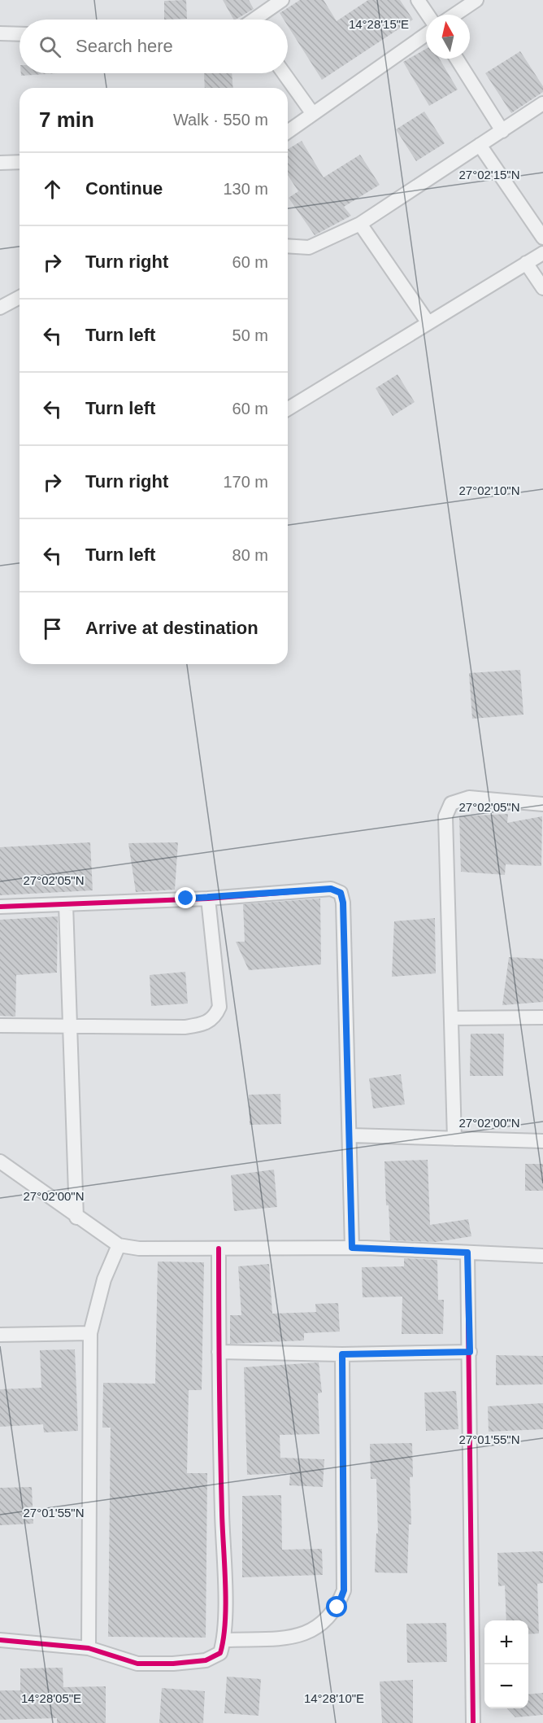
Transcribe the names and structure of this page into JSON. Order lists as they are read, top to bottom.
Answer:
{
  "north": "top",
  "page": {
    "search": "Search here",
    "heading": ["7 min", "Walk · 550 m"],
    "list": [
      ["Continue", "130 m"],
      ["Turn right", "60 m"],
      ["Turn left", "50 m"],
      ["Turn left", "60 m"],
      ["Turn right", "170 m"],
      ["Turn left", "80 m"],
      "Arrive at destination"
    ],
    "map_buttons": ["+", "−"]
  },
  "coordinates": [
    "14°28'15\"E",
    "27°02'15\"N",
    "27°02'10\"N",
    "27°02'05\"N",
    "27°02'00\"N",
    "27°01'55\"N",
    "14°28'05\"E",
    "14°28'10\"E"
  ]
}
